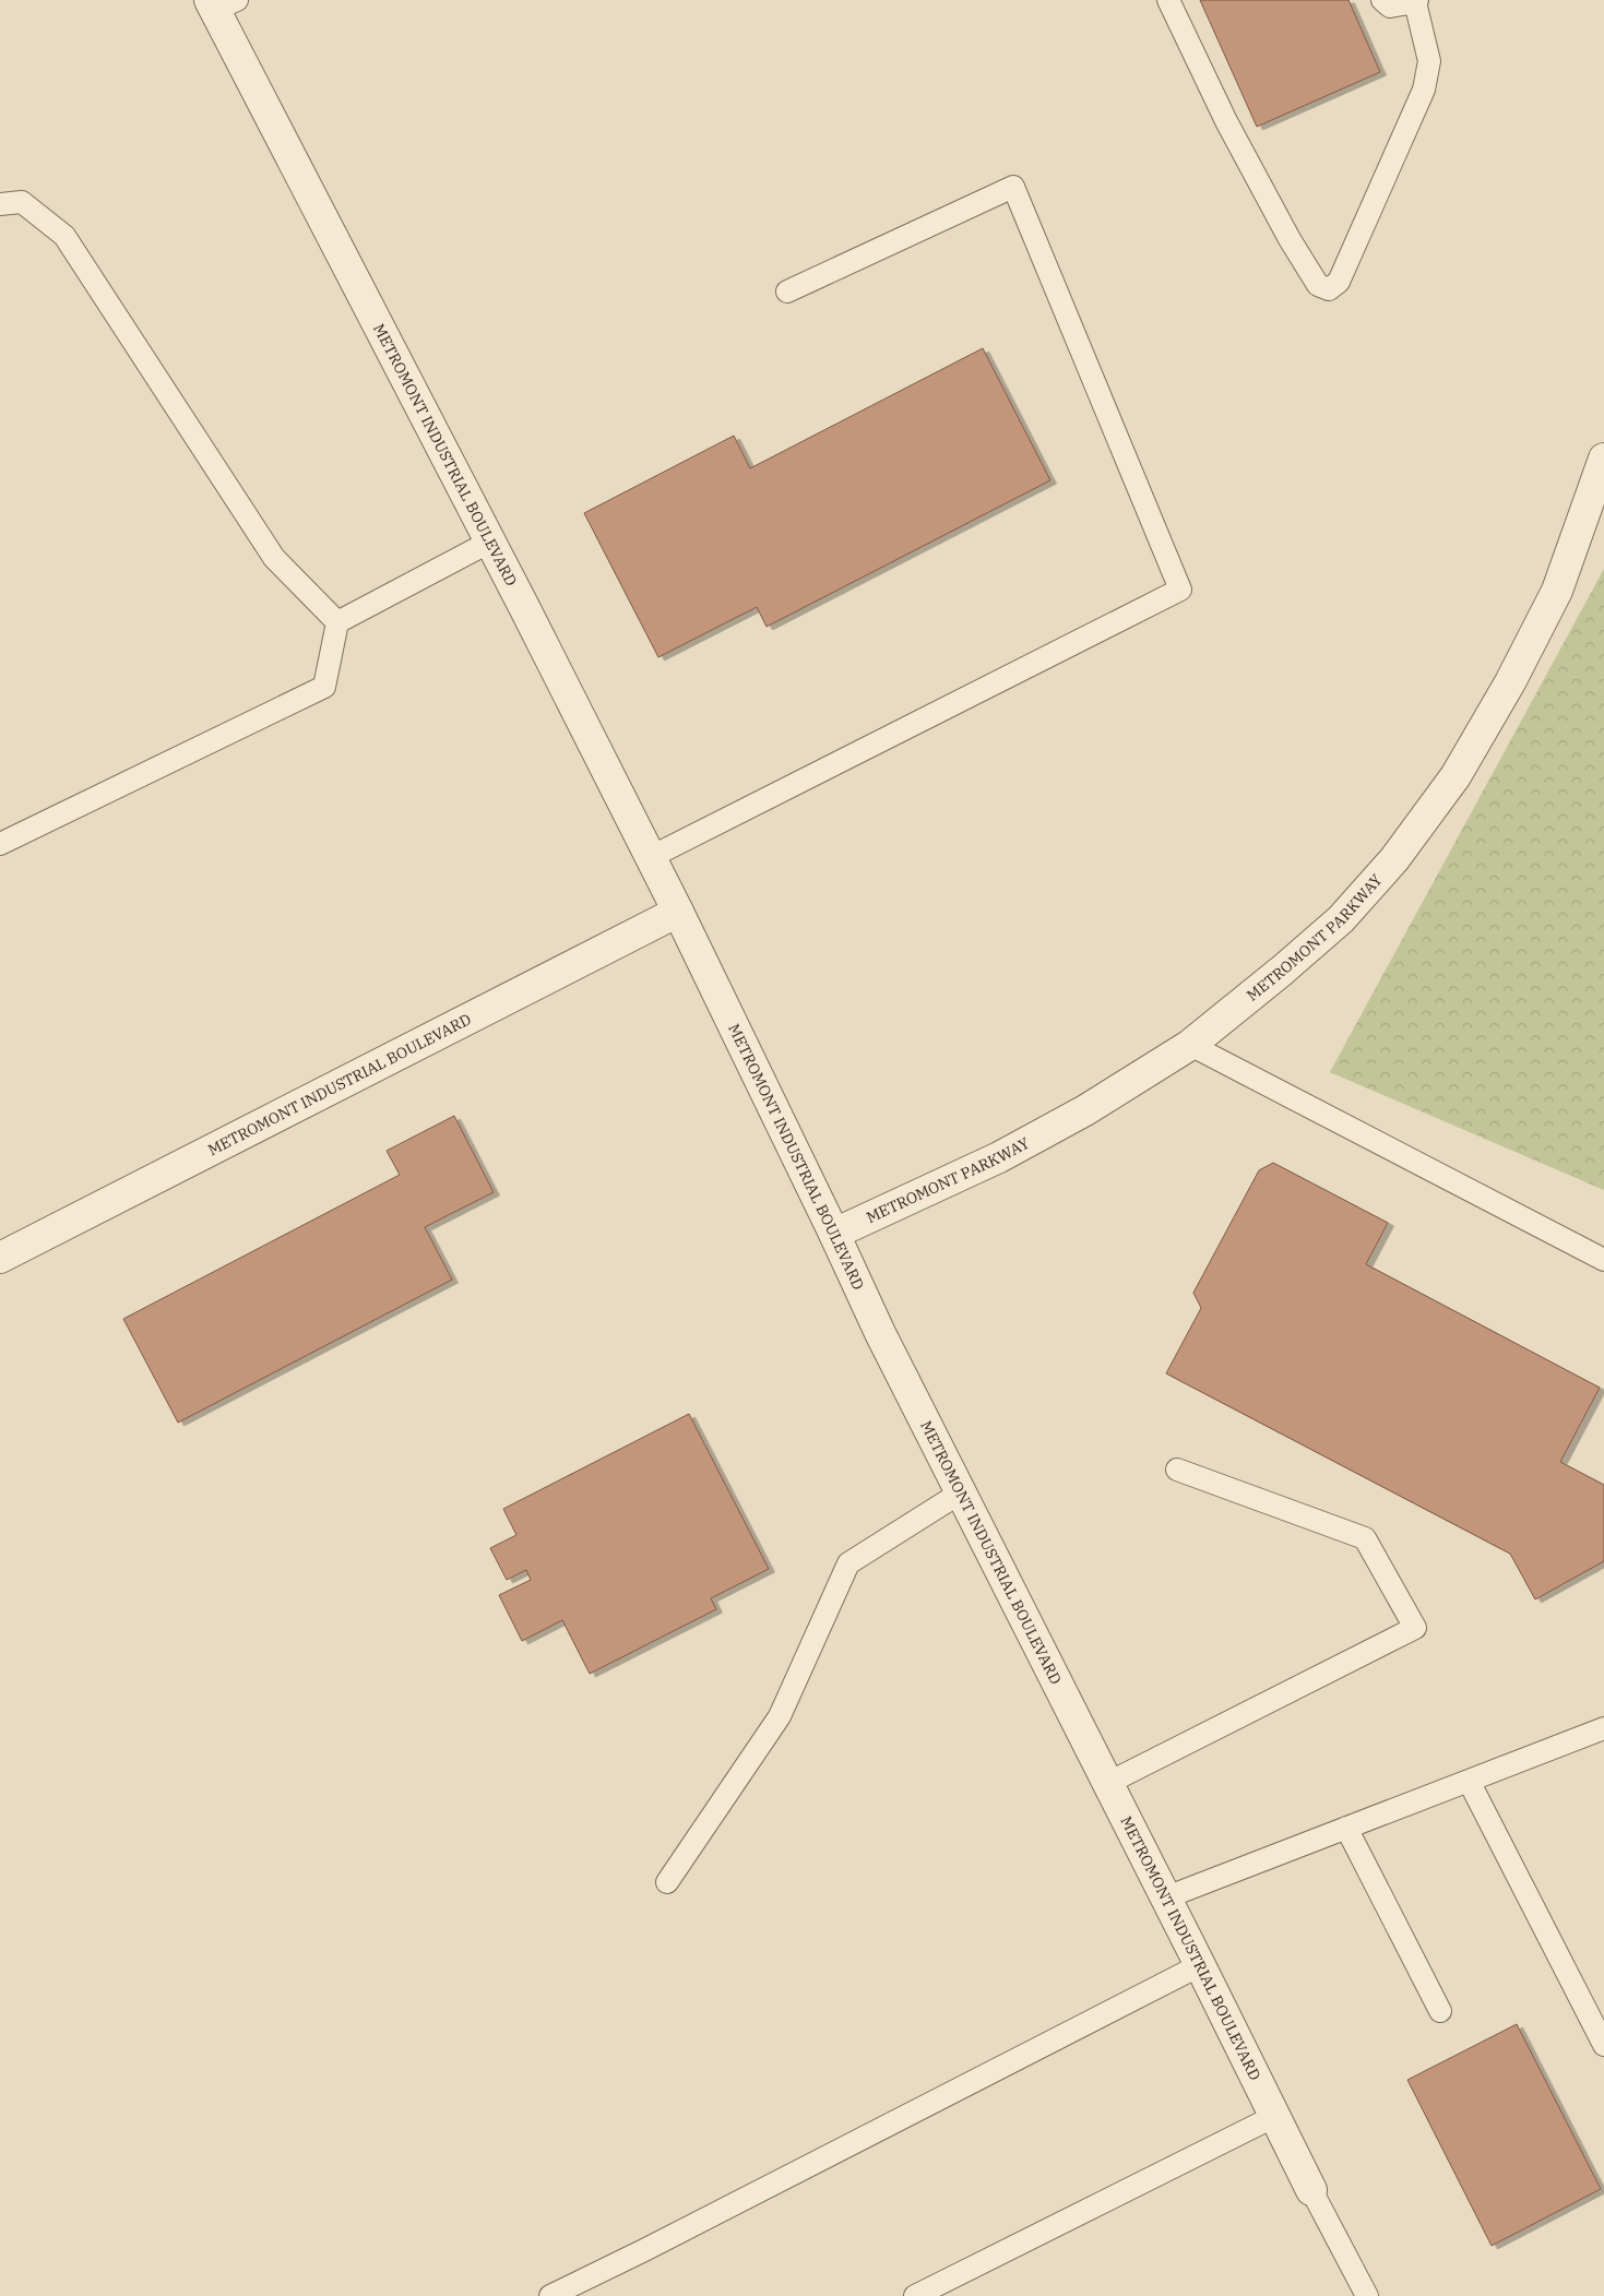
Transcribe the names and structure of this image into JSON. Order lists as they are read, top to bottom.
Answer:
{
  "streets": {
    "street": ["METROMONT INDUSTRIAL BOULEVARD", "METROMONT PARKWAY"]
  },
  "crossings": [
    ["METROMONT INDUSTRIAL BOULEVARD", "METROMONT PARKWAY"]
  ]
}
